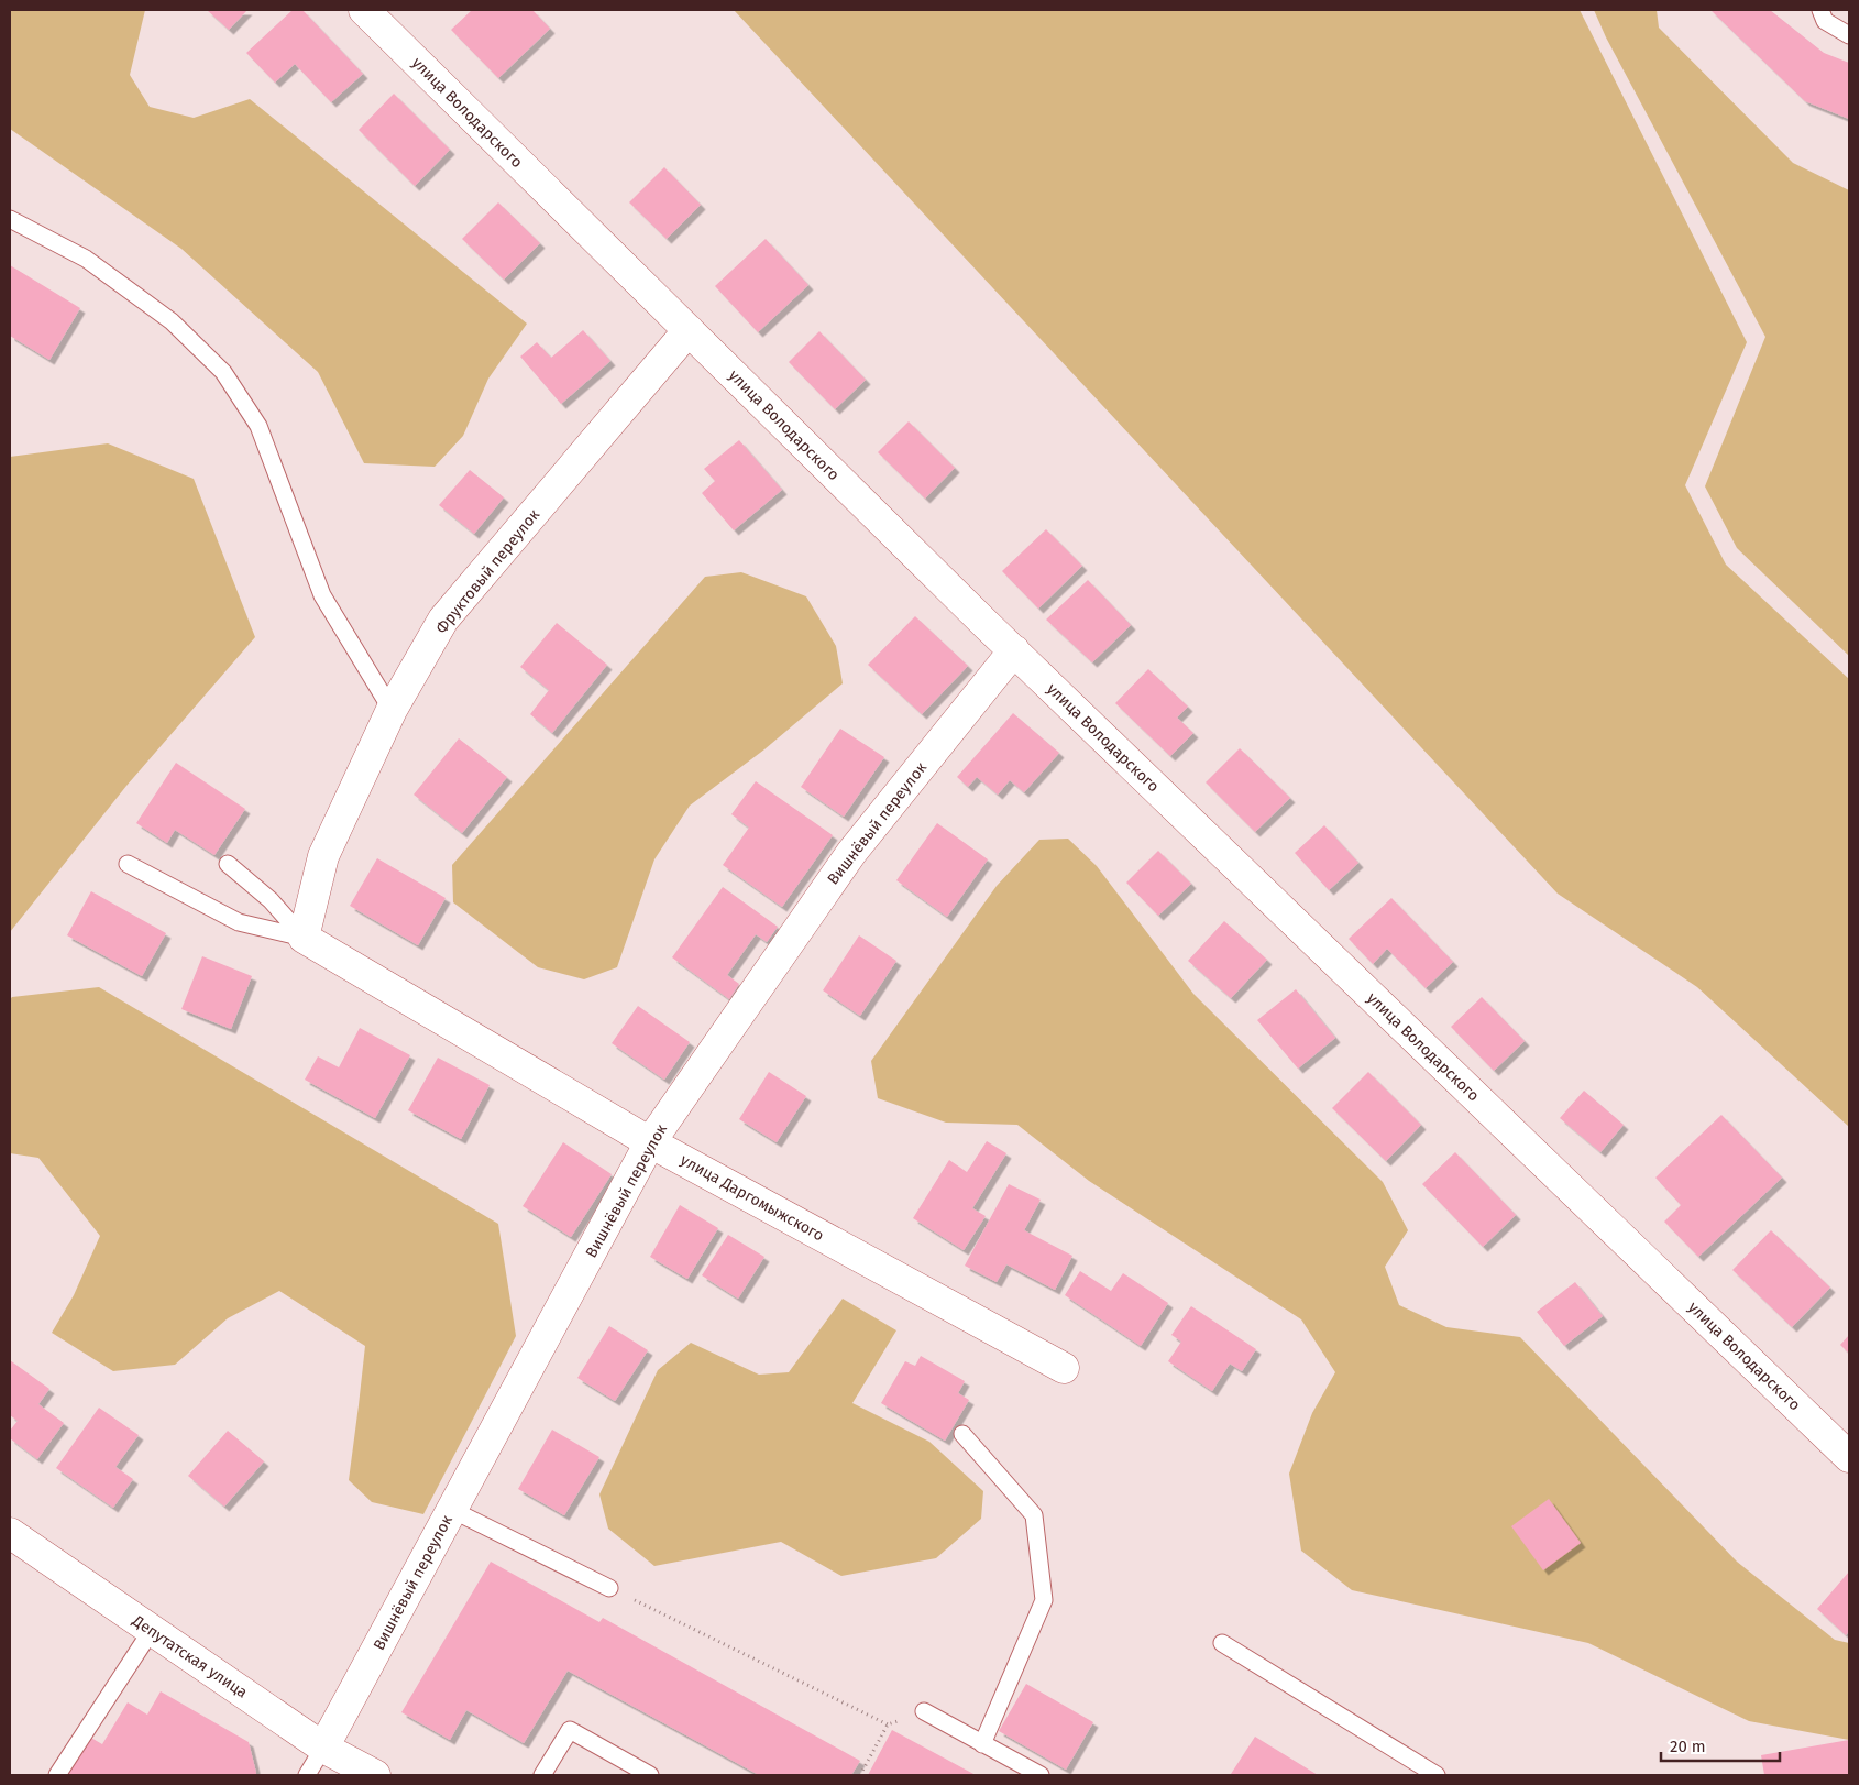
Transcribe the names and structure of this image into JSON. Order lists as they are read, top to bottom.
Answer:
{
  "streets": {
    "street": [
      "улица Володарского",
      "Фруктовый переулок",
      "Вишнёвый переулок",
      "улица Даргомыжского",
      "Депутатская улица"
    ]
  },
  "crossings": [
    ["улица Володарского", "Фруктовый переулок"],
    ["улица Володарского", "Вишнёвый переулок"],
    ["Фруктовый переулок", "улица Даргомыжского"],
    ["Вишнёвый переулок", "улица Даргомыжского"],
    ["Вишнёвый переулок", "Депутатская улица"]
  ],
  "scale_bar": "20 m"
}
